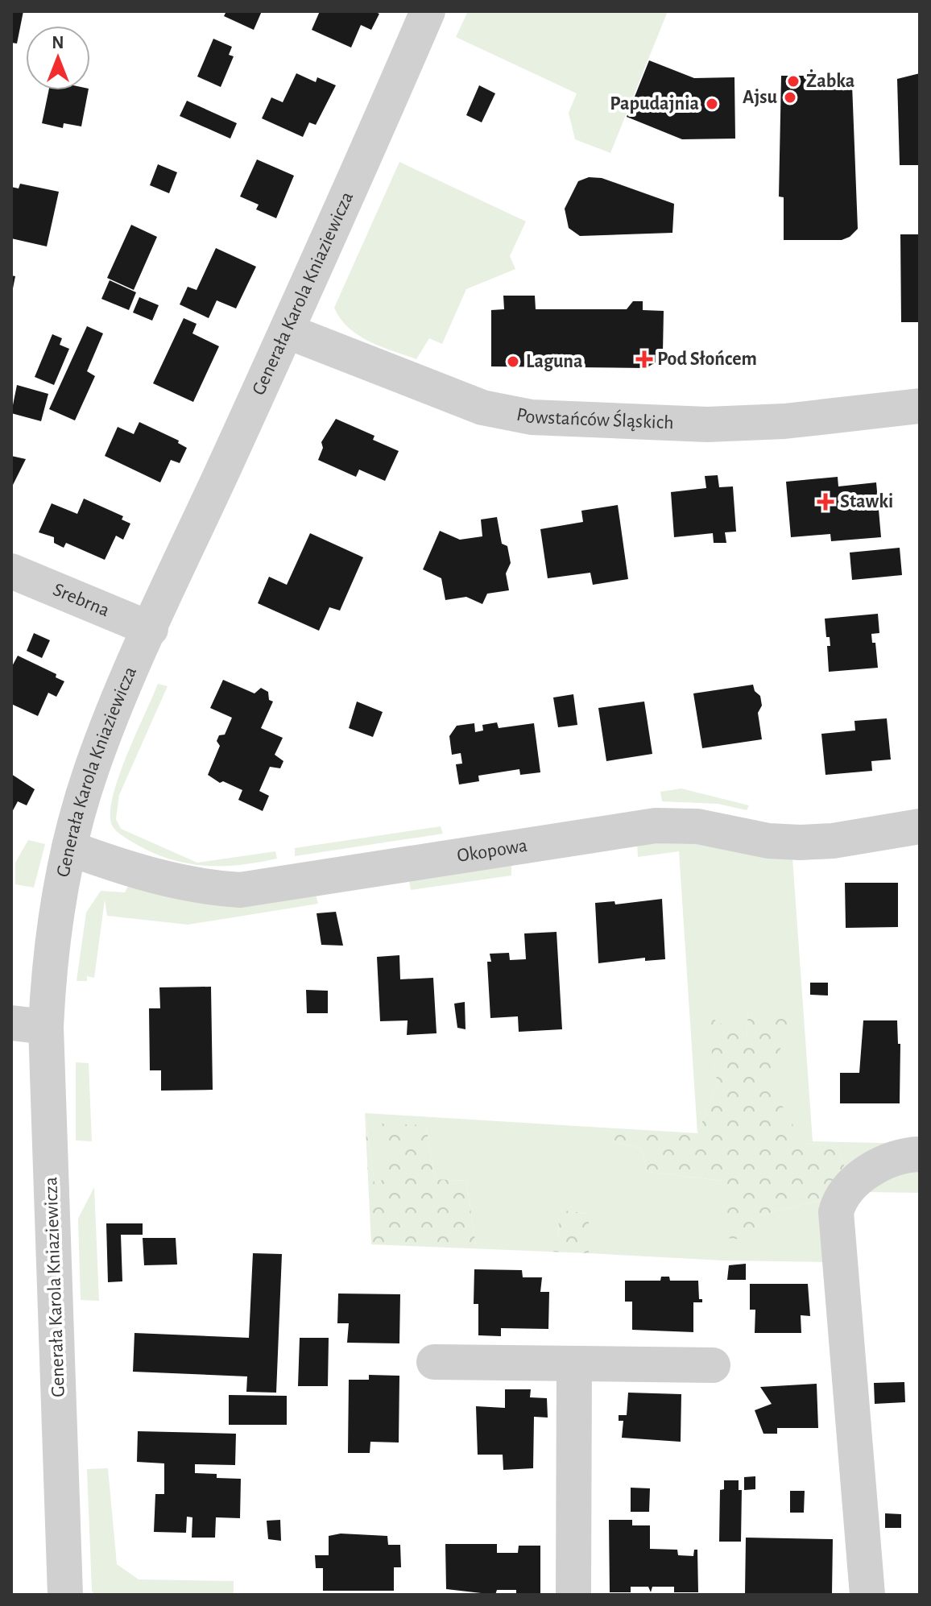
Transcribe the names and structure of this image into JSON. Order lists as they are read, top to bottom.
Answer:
{
  "streets": {
    "street": [
      "Generała Karola Kniaziewicza",
      "Powstańców Śląskich",
      "Srebrna",
      "Okopowa"
    ]
  },
  "crossings": [
    ["Generała Karola Kniaziewicza", "Powstańców Śląskich"],
    ["Generała Karola Kniaziewicza", "Srebrna"],
    ["Generała Karola Kniaziewicza", "Okopowa"]
  ],
  "places": {
    "other": [
      "Żabka",
      "Ajsu",
      "Papudajnia",
      "Laguna"
    ],
    "health": ["Pod Słońcem", "Stawki"]
  },
  "north": "top"
}
